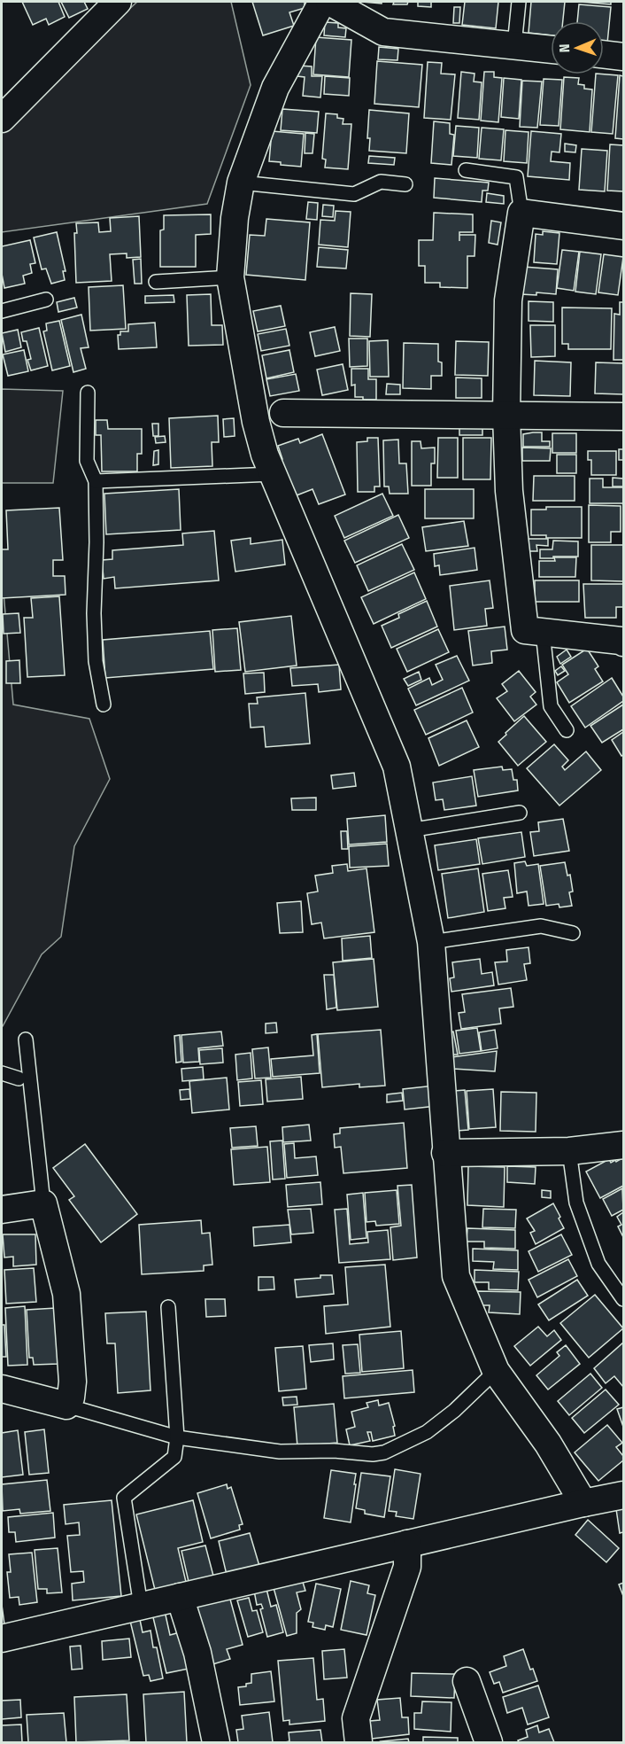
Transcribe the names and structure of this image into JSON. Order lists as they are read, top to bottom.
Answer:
{
  "north": "left"
}
